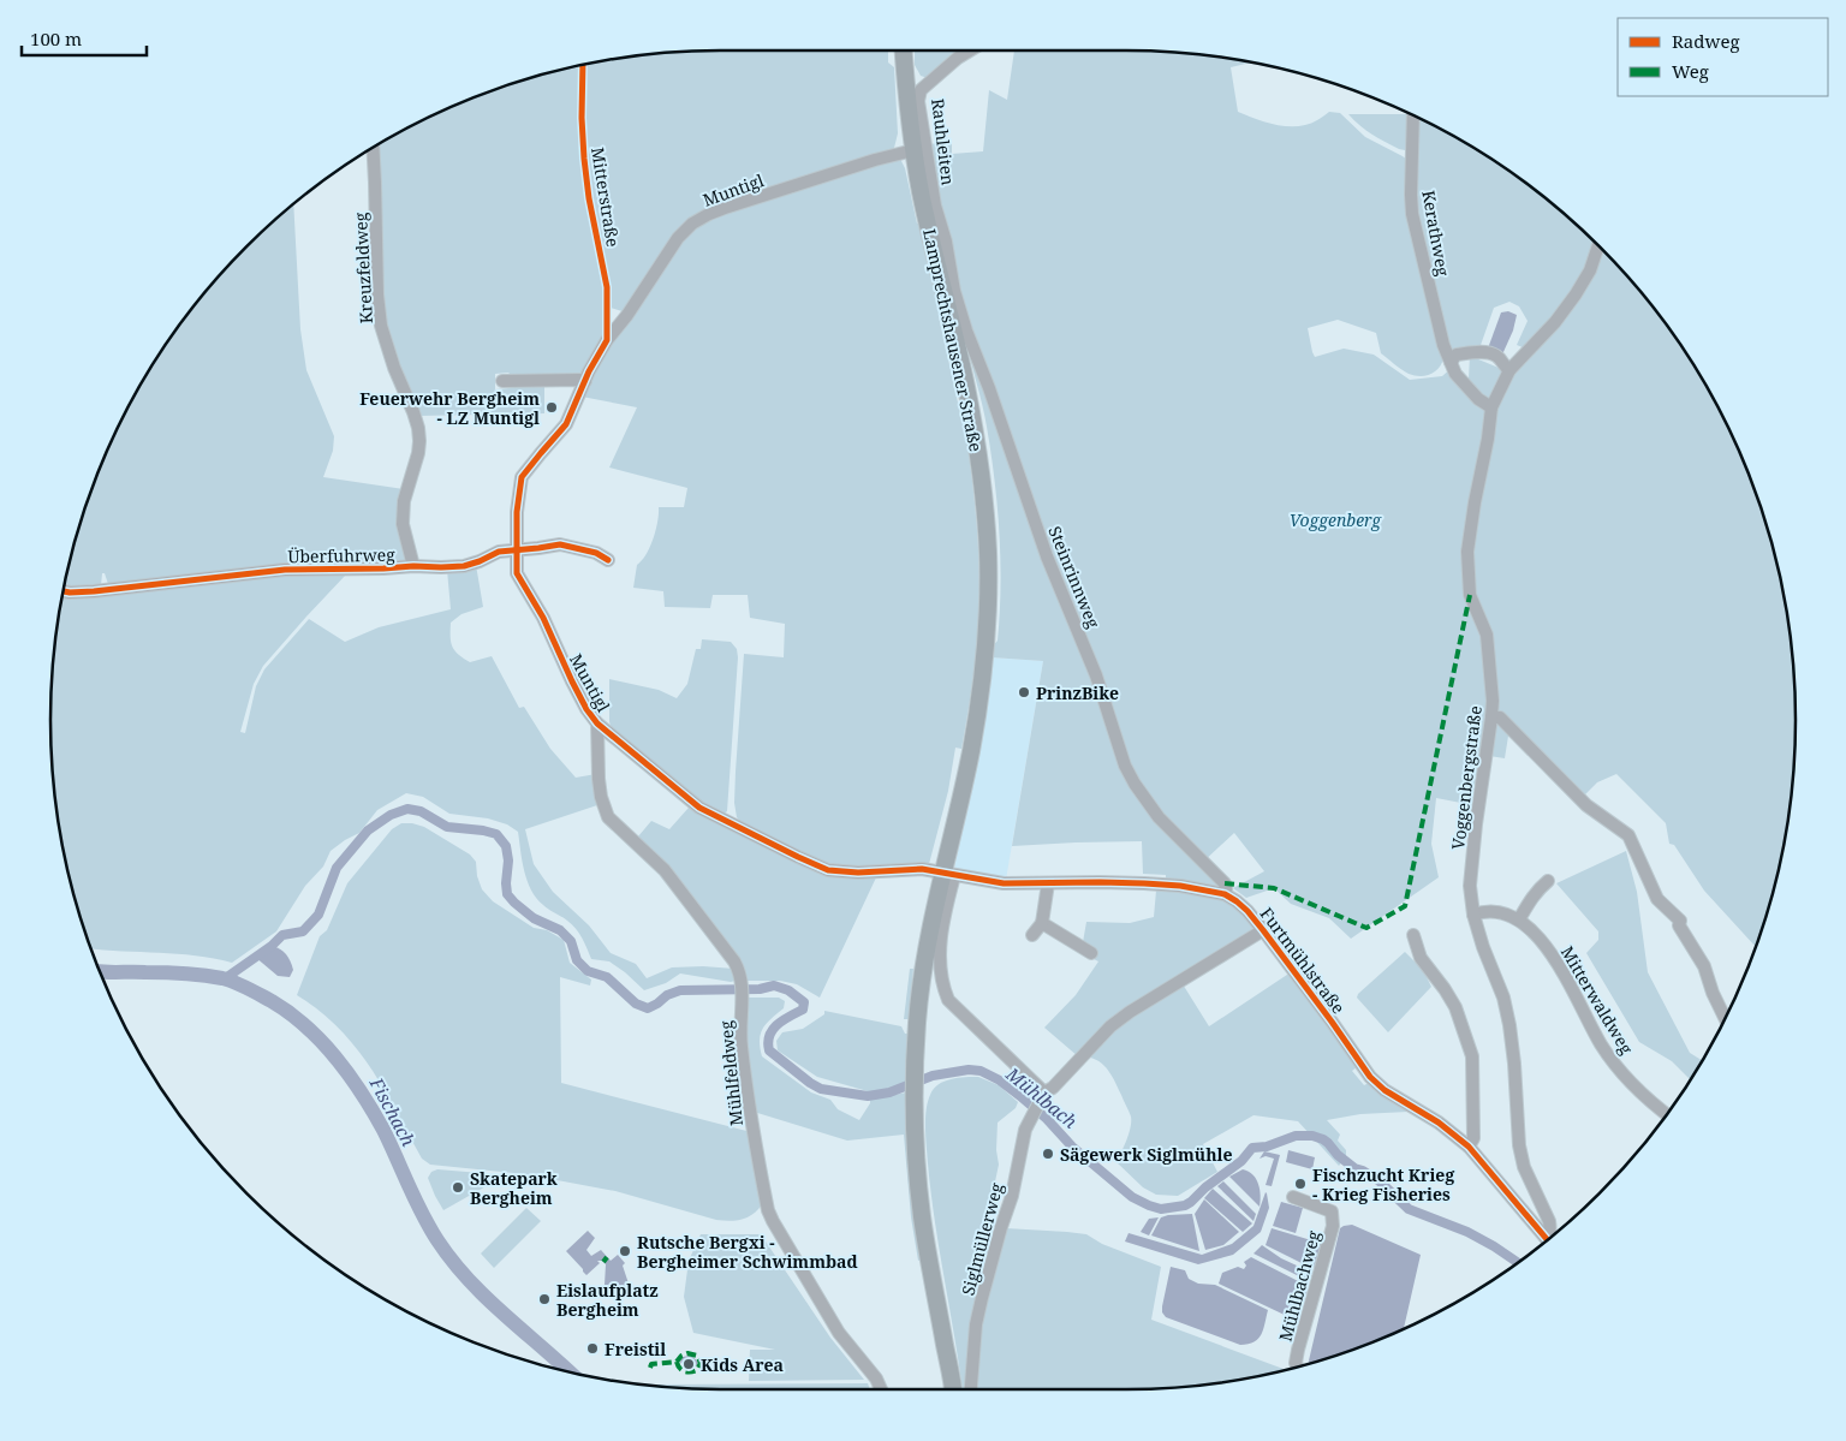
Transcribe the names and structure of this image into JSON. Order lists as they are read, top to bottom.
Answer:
{
  "streets": {
    "main road": ["Lamprechtshausener Straße"],
    "street": [
      "Rauhleiten",
      "Muntigl",
      "Kerathweg",
      "Kreuzfeldweg",
      "Überfuhrweg",
      "Steinrinnweg",
      "Voggenbergstraße",
      "Furtmühlstraße",
      "Mitterwaldweg",
      "Mühlfeldweg",
      "Siglmüllerweg",
      "Mühlbachweg"
    ],
    "cycle path": ["Mitterstraße"]
  },
  "crossings": [
    ["Rauhleiten", "Steinrinnweg"],
    ["Muntigl", "Lamprechtshausener Straße"],
    ["Muntigl", "Überfuhrweg"],
    ["Muntigl", "Furtmühlstraße"],
    ["Muntigl", "Mühlfeldweg"],
    ["Kerathweg", "Voggenbergstraße"],
    ["Kreuzfeldweg", "Überfuhrweg"],
    ["Lamprechtshausener Straße", "Furtmühlstraße"],
    ["Steinrinnweg", "Furtmühlstraße"],
    ["Voggenbergstraße", "Mitterwaldweg"],
    ["Furtmühlstraße", "Siglmüllerweg"]
  ],
  "water": ["Mühlbach", "Fischach"],
  "parks": ["Voggenberg"],
  "places": [
    "Feuerwehr Bergheim - LZ Muntigl",
    "PrinzBike",
    "Sägewerk Siglmühle",
    "Fischzucht Krieg - Krieg Fisheries",
    "Skatepark Bergheim",
    "Rutsche Bergxi - Bergheimer Schwimmbad",
    "Eislaufplatz Bergheim",
    "Freistil",
    "Kids Area"
  ],
  "legend": ["Radweg", "Weg"],
  "scale_bar": "100 m"
}
